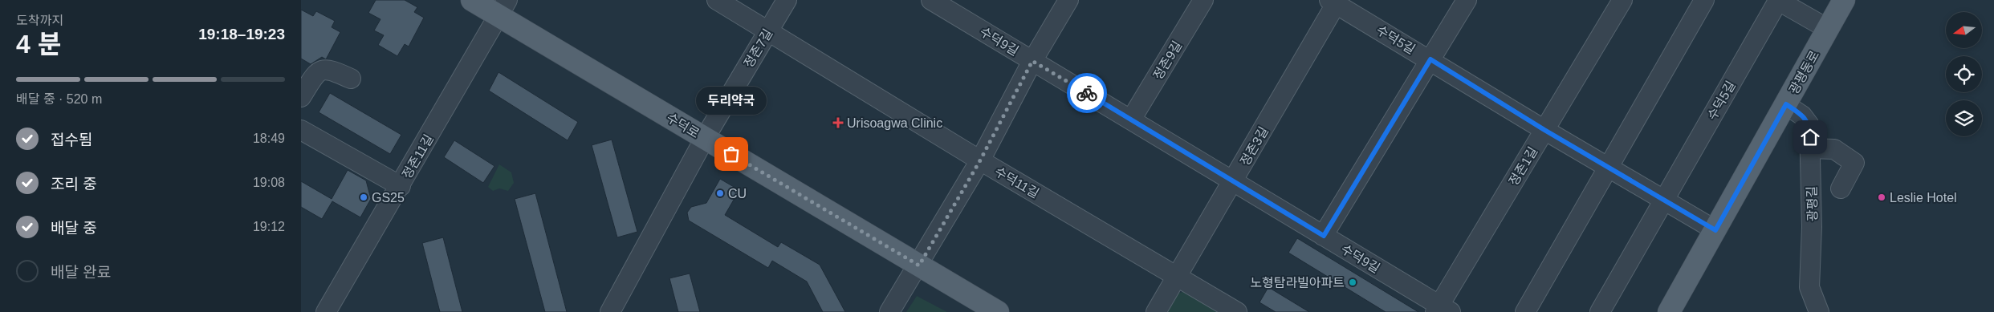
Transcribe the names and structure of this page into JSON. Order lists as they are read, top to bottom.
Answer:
{
  "streets": {
    "main road": ["광평동로", "수덕로"],
    "street": [
      "수덕5길",
      "수덕9길",
      "정존7길",
      "정존9길",
      "정존3길",
      "정존11길",
      "정존1길",
      "수덕11길",
      "광평길"
    ]
  },
  "crossings": [
    ["수덕5길", "광평동로"],
    ["수덕5길", "정존3길"],
    ["수덕5길", "정존1길"],
    ["수덕9길", "정존9길"],
    ["수덕9길", "정존3길"],
    ["수덕9길", "정존1길"],
    ["정존7길", "수덕로"],
    ["정존7길", "수덕11길"],
    ["광평동로", "광평길"],
    ["수덕로", "정존11길"],
    ["정존3길", "수덕11길"]
  ],
  "places": {
    "health": ["Urisoagwa Clinic"],
    "other": [
      "두리약국",
      "CU",
      "GS25",
      "Leslie Hotel",
      "노형탐라빌아파트"
    ]
  },
  "north": "left",
  "page": {
    "heading": ["4 분", "도착까지", "19:18–19:23"],
    "bar": "배달 중 · 520 m",
    "bubble": "두리약국",
    "list": [
      ["접수됨", "18:49"],
      ["조리 중", "19:08"],
      ["배달 중", "19:12"],
      "배달 완료"
    ]
  }
}
